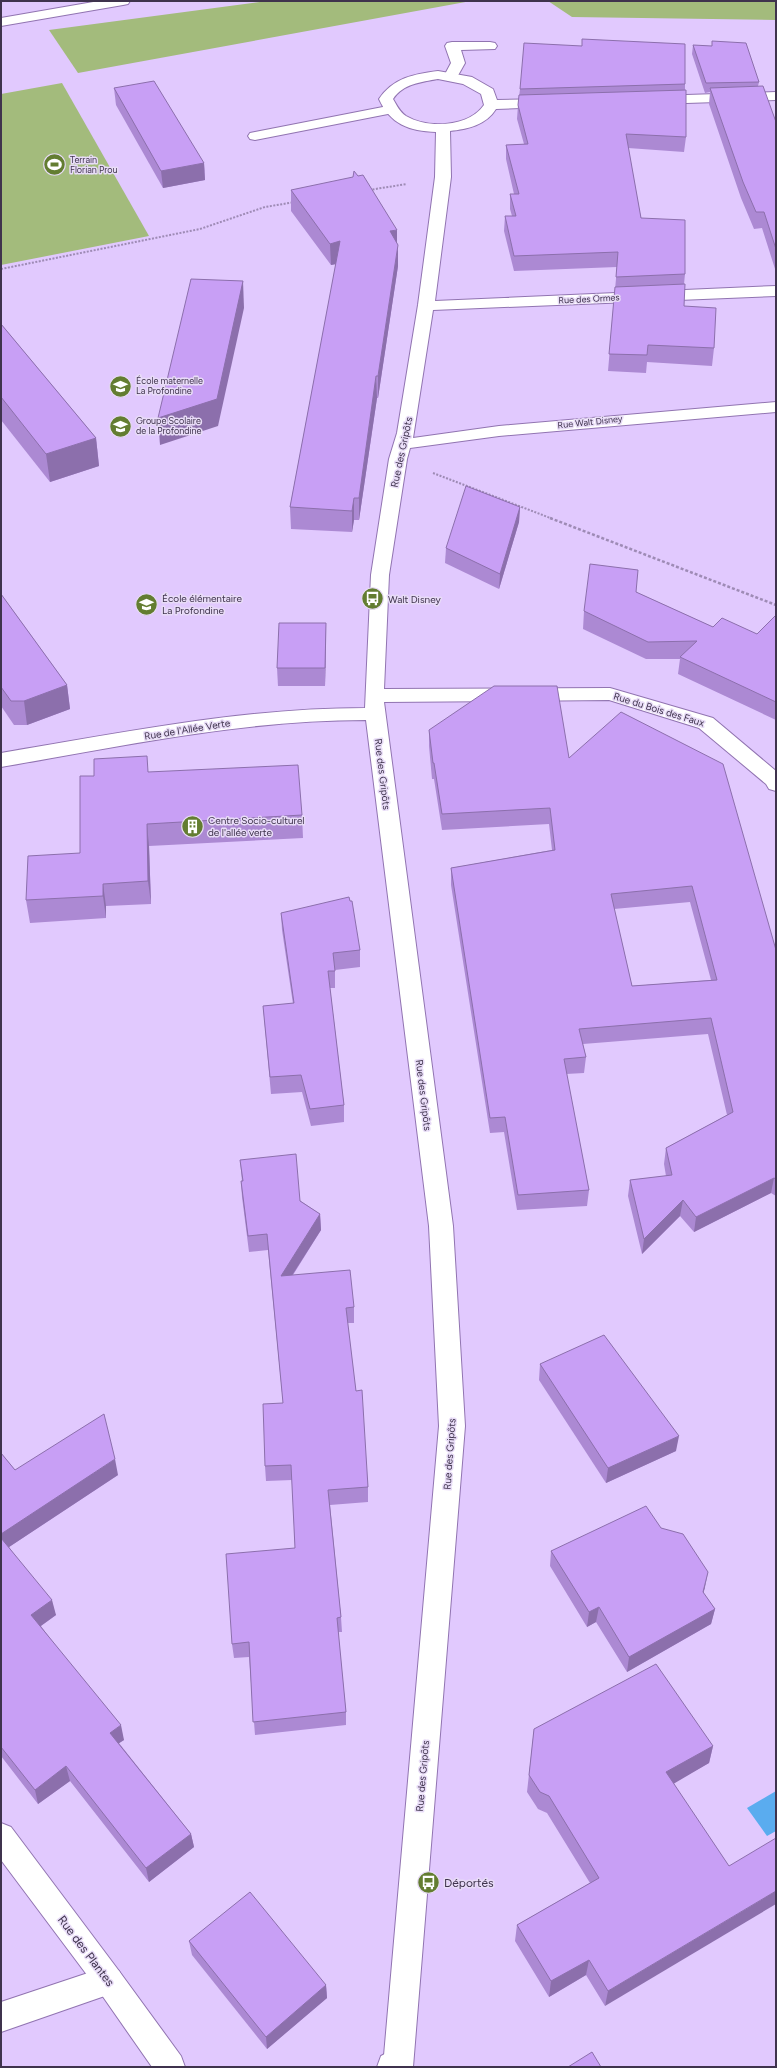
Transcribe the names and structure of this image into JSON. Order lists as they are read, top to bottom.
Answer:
{
  "streets": {
    "main road": [
      "Rue des Ormes",
      "Rue Walt Disney",
      "Rue des Gripôts",
      "Rue du Bois des Faux",
      "Rue de l'Allée Verte",
      "Rue des Plantes"
    ]
  },
  "crossings": [
    ["Rue des Ormes", "Rue des Gripôts"],
    ["Rue Walt Disney", "Rue des Gripôts"],
    ["Rue des Gripôts", "Rue du Bois des Faux"],
    ["Rue des Gripôts", "Rue de l'Allée Verte"],
    ["Rue du Bois des Faux", "Rue de l'Allée Verte"]
  ],
  "places": {
    "sports": ["Terrain Florian Prou"],
    "school or university": ["École maternelle La Profondine", "Groupe Scolaire de la Profondine", "École élémentaire La Profondine"],
    "bus stop": ["Walt Disney", "Déportés"],
    "building": ["Centre Socio-culturel de l'allée verte"]
  }
}
